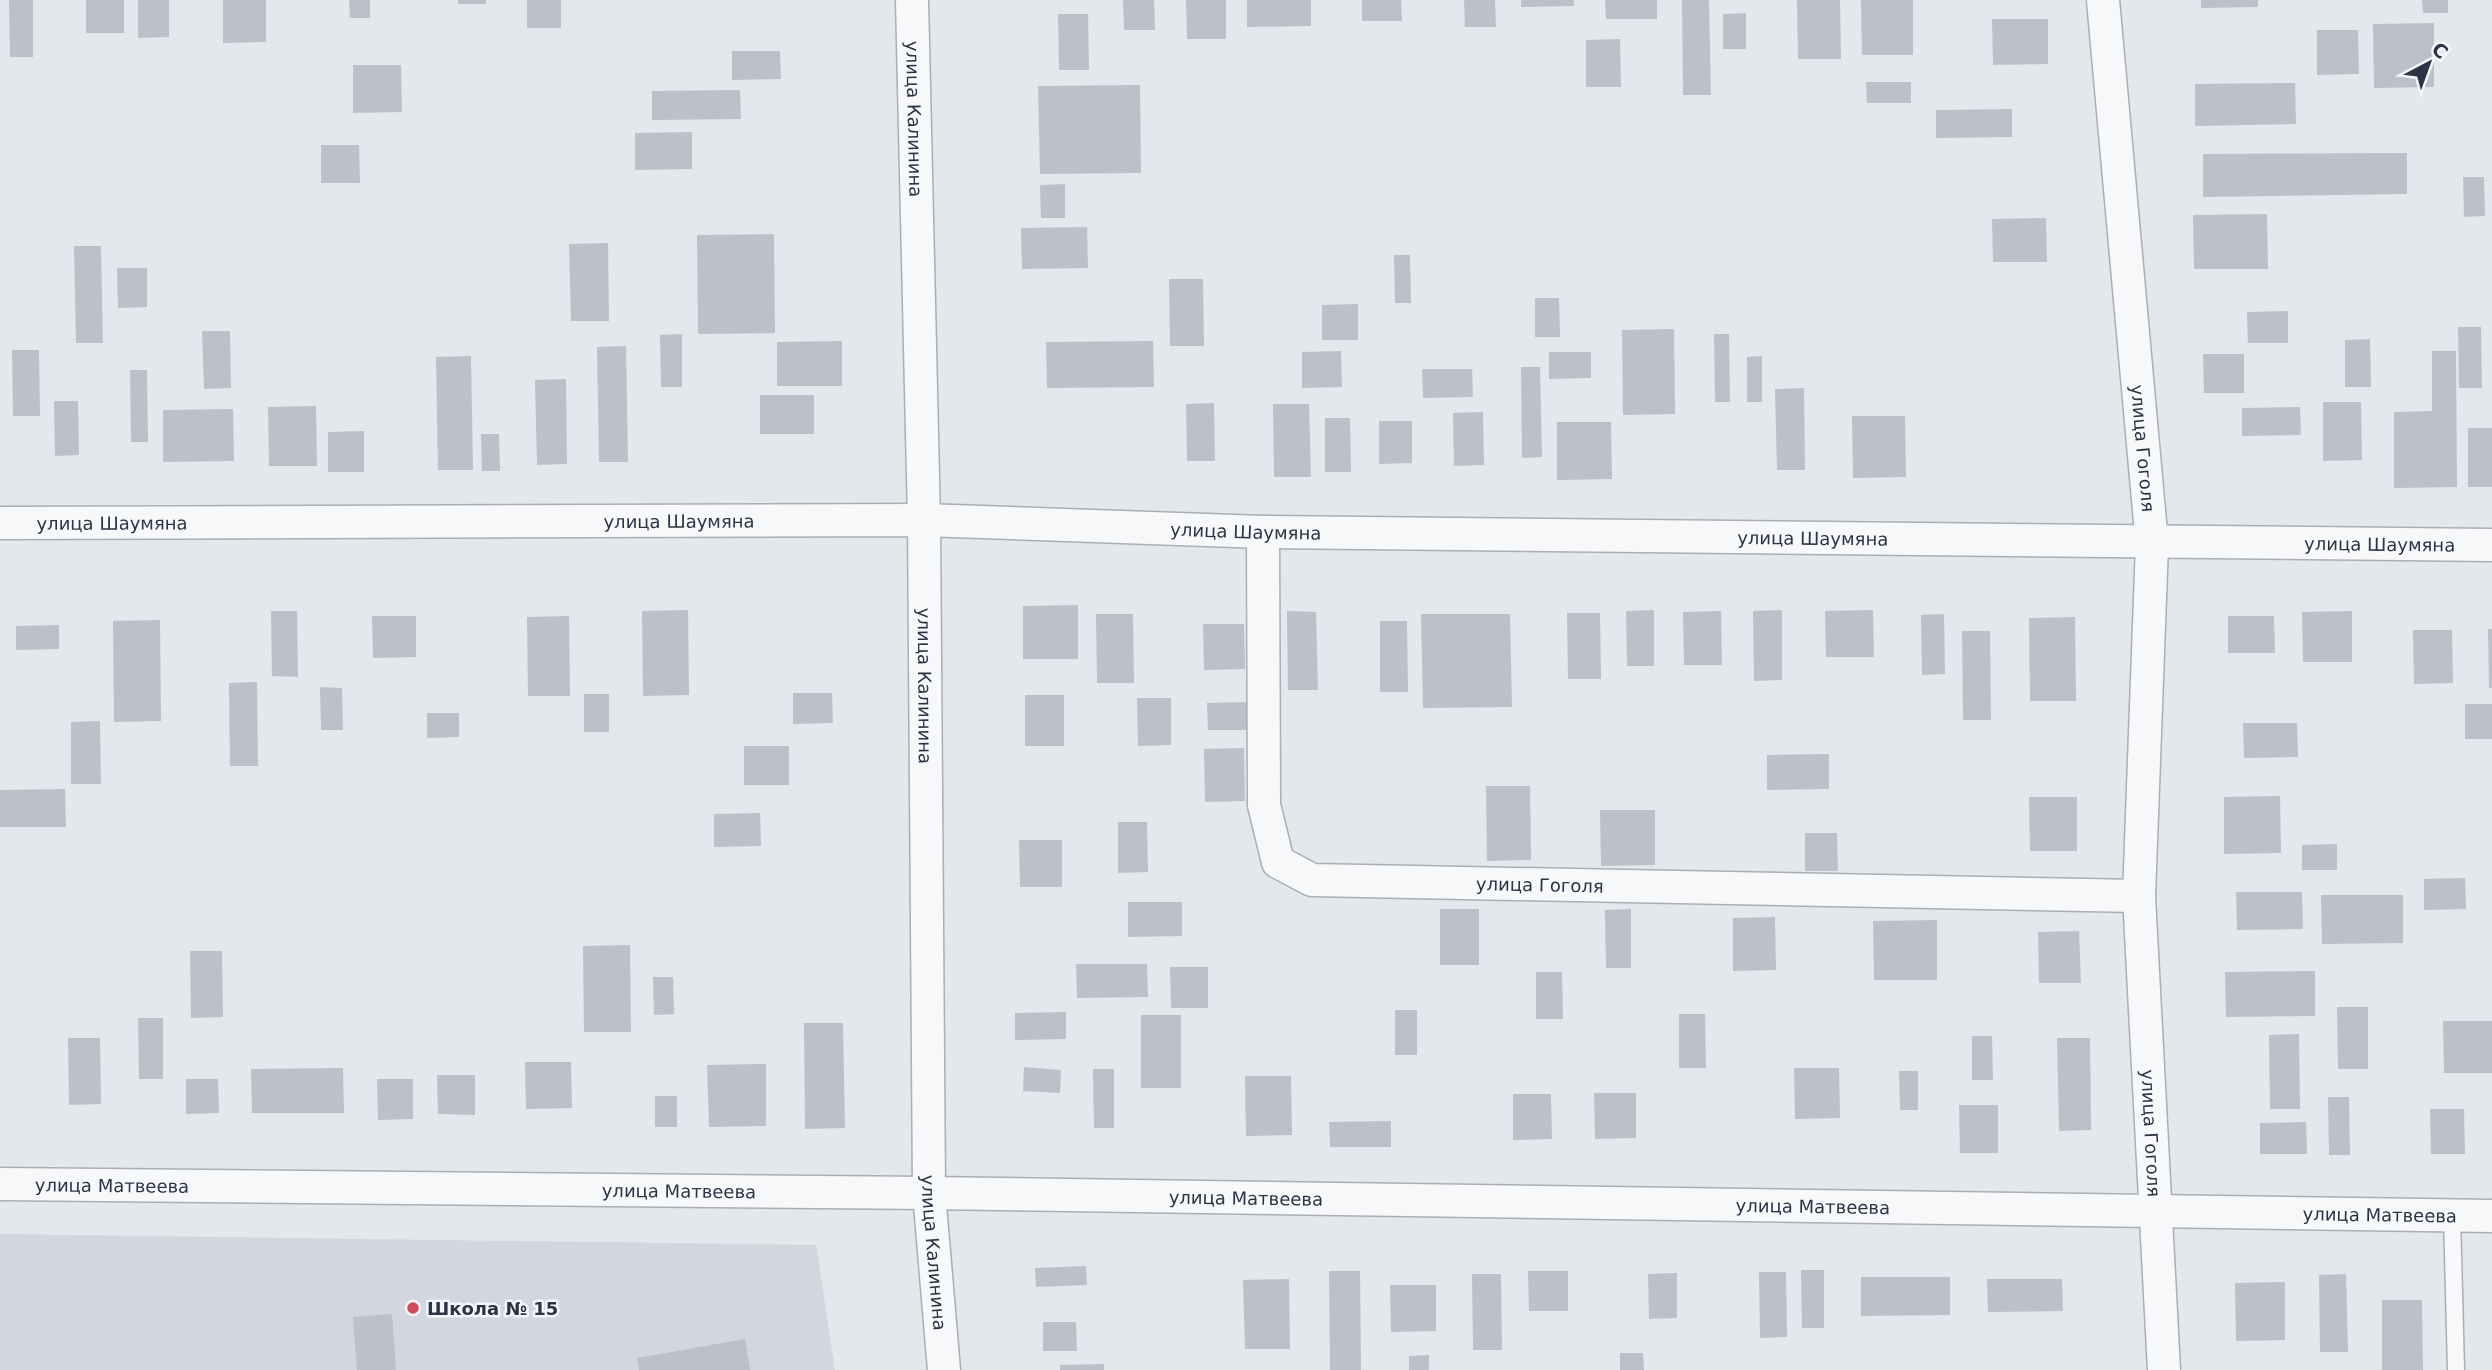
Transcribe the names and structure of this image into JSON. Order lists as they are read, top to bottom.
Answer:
{
  "streets": {
    "street": [
      "улица Калинина",
      "улица Гоголя",
      "улица Шаумяна",
      "улица Матвеева"
    ]
  },
  "crossings": [
    ["улица Калинина", "улица Шаумяна"],
    ["улица Калинина", "улица Матвеева"],
    ["улица Гоголя", "улица Шаумяна"],
    ["улица Гоголя", "улица Матвеева"]
  ],
  "places": ["Школа № 15"],
  "north": "top right"
}
